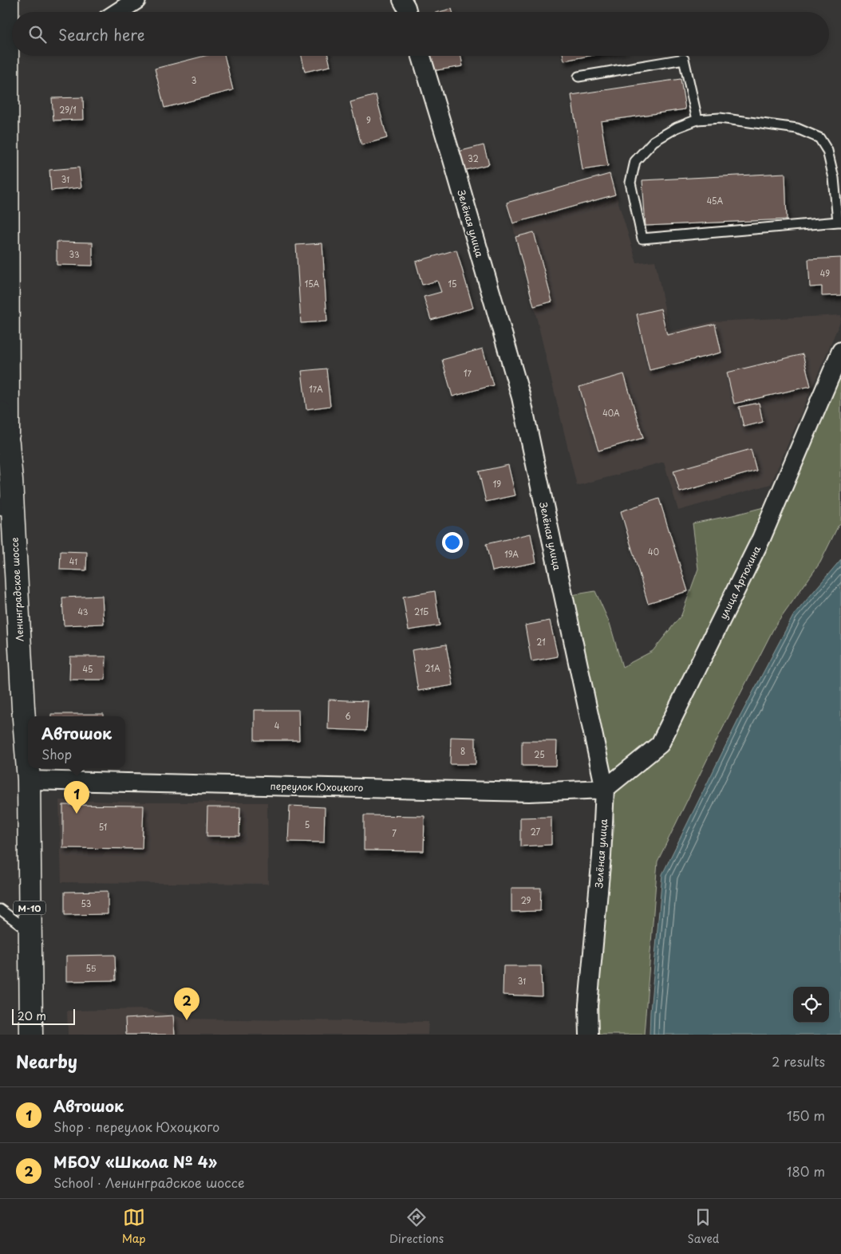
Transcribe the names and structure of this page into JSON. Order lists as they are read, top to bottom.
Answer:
{
  "streets": {
    "main road": ["Ленинградское шоссе", "М-10"],
    "street": ["Зелёная улица", "улица Артюхина", "переулок Юхоцкого"]
  },
  "crossings": [
    ["Зелёная улица", "улица Артюхина"],
    ["Зелёная улица", "переулок Юхоцкого"],
    ["улица Артюхина", "переулок Юхоцкого"],
    ["Ленинградское шоссе", "переулок Юхоцкого"],
    ["Ленинградское шоссе", "М-10"]
  ],
  "house_numbers": [
    "3",
    "29/1",
    "9",
    "32",
    "31",
    "45А",
    "33",
    "49",
    "15А",
    "15",
    "17",
    "17А",
    "40А",
    "19",
    "40",
    "19А",
    "41",
    "43",
    "21Б",
    "21",
    "21А",
    "45",
    "6",
    "4",
    "8",
    "25",
    "5",
    "51",
    "27",
    "7",
    "29",
    "53",
    "55",
    "31"
  ],
  "scale_bar": "20 m",
  "page": {
    "search": "Search here",
    "popup": ["Автошок", "Shop"],
    "pins": ["1", "2"],
    "scale": "20 m",
    "heading": ["Nearby", "2 results"],
    "list": [
      {
        "mark": "1",
        "name": "Автошок",
        "note": "Shop · переулок Юхоцкого",
        "value": "150 m"
      },
      {
        "mark": "2",
        "name": "МБОУ «Школа № 4»",
        "note": "School · Ленинградское шоссе",
        "value": "180 m"
      }
    ],
    "nav": ["Map", "Directions", "Saved"]
  }
}
